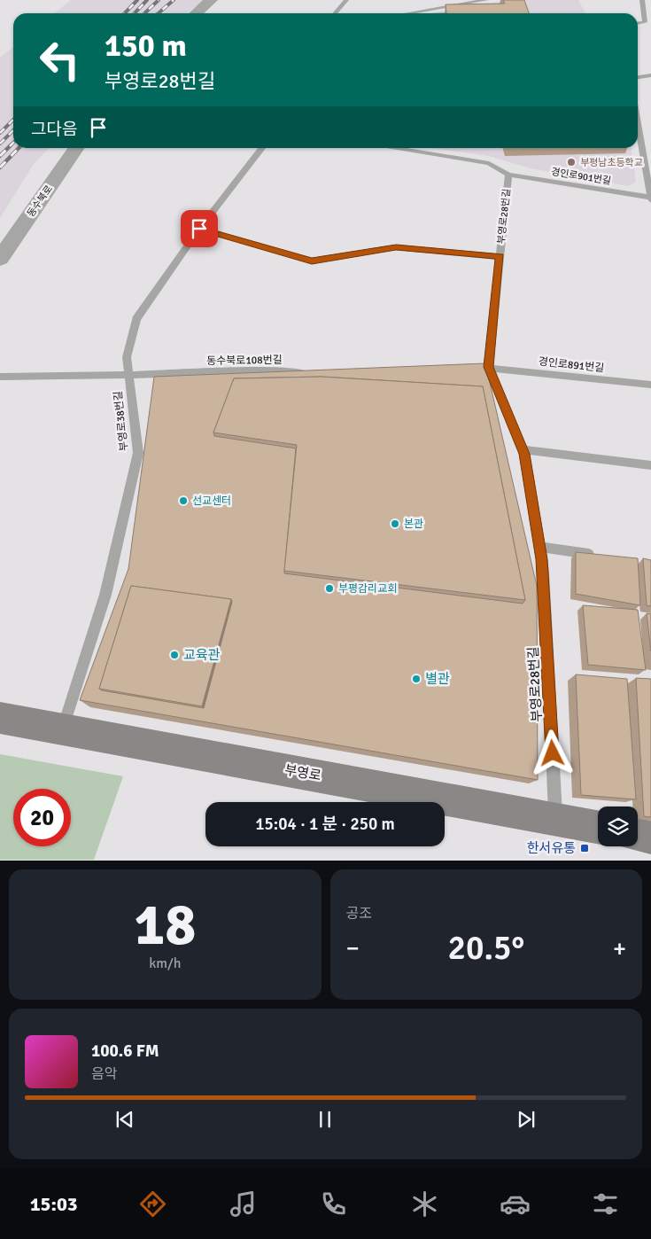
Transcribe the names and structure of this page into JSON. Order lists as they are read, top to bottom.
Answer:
{
  "streets": {
    "main road": ["부영로"],
    "street": ["동수북로"],
    "lane": [
      "경인로901번길",
      "부영로28번길",
      "동수북로108번길",
      "경인로891번길",
      "부영로38번길"
    ]
  },
  "crossings": [
    ["경인로901번길", "부영로28번길"],
    ["부영로28번길", "경인로891번길"],
    ["부영로28번길", "부영로38번길"],
    ["부영로28번길", "부영로"],
    ["동수북로108번길", "부영로38번길"],
    ["부영로38번길", "부영로"]
  ],
  "places": {
    "other": [
      "부평남초등학교",
      "선교센터",
      "본관",
      "부평감리교회",
      "교육관",
      "별관"
    ],
    "transit": ["한서유통"]
  },
  "page": {
    "turn": ["150 m", "부영로28번길"],
    "then": "그다음",
    "limit": "20",
    "trip": "15:04 · 1 분 · 250 m",
    "tile": [
      ["18", "km/h"],
      "공조"
    ],
    "heat": ["−", "20.5°", "+"],
    "song": ["100.6 FM", "음악"],
    "tabs": "15:03"
  }
}
